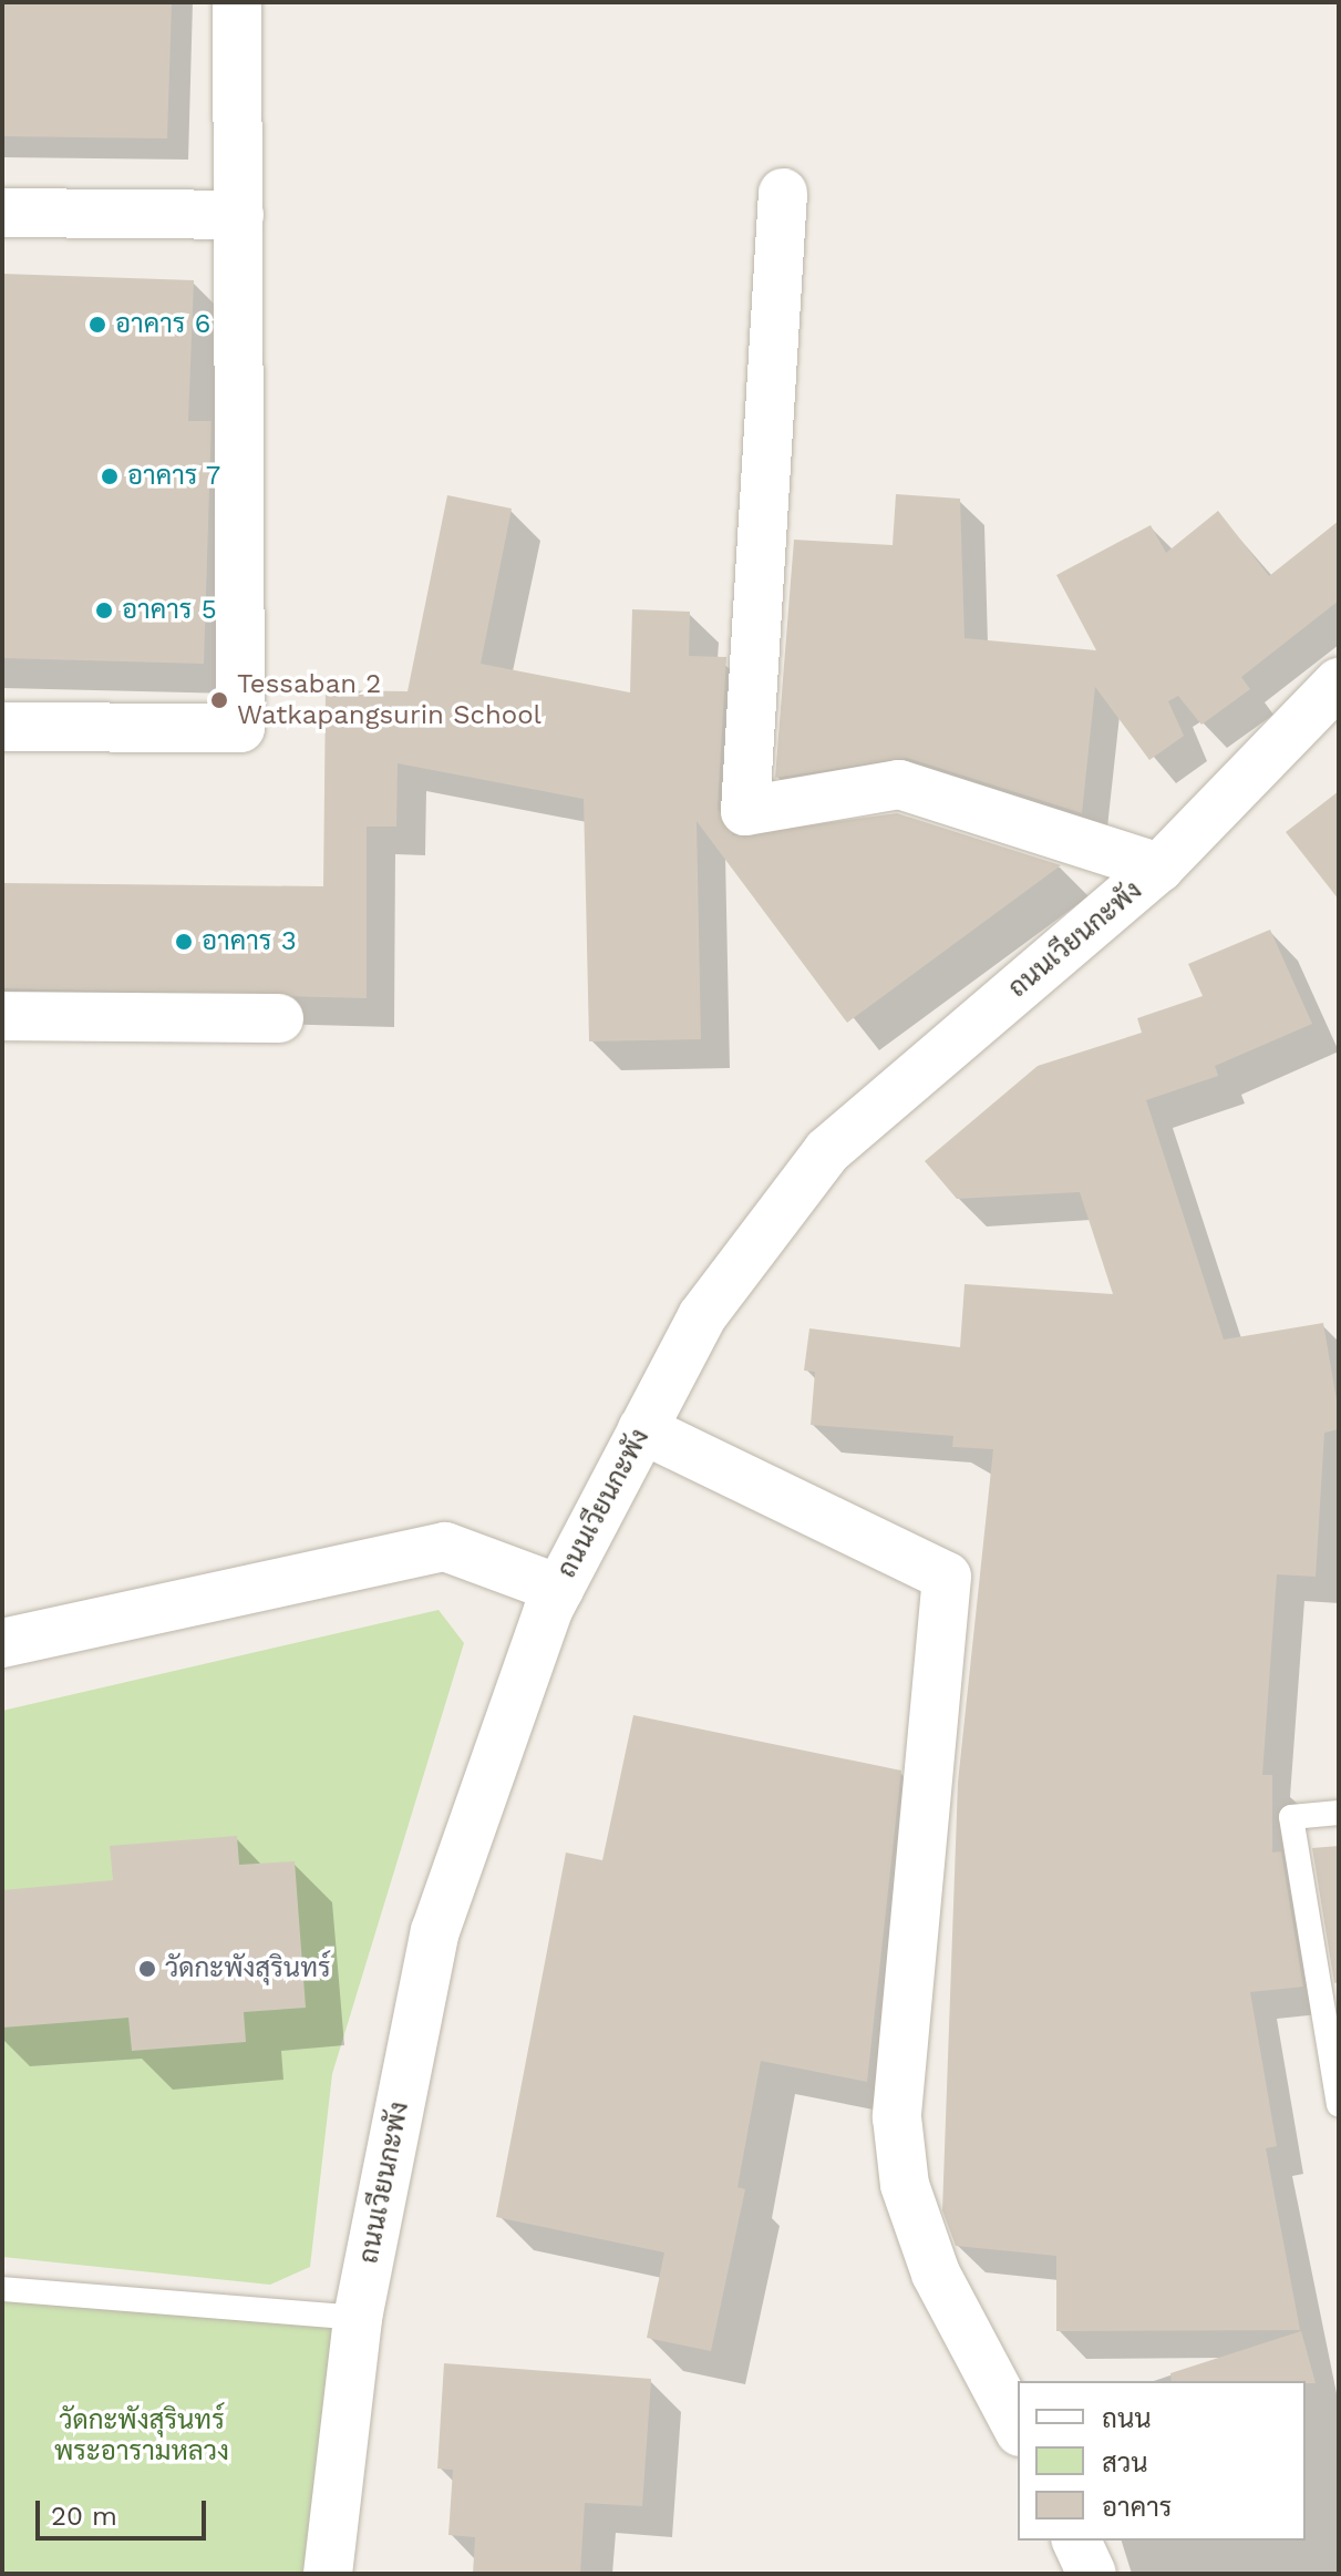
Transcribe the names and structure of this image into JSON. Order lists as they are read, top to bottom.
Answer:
{
  "streets": {
    "street": ["ถนนเวียนกะพัง"]
  },
  "parks": ["วัดกะพังสุรินทร์ พระอารามหลวง"],
  "places": [
    "อาคาร 6",
    "อาคาร 7",
    "อาคาร 5",
    "Tessaban 2 Watkapangsurin School",
    "อาคาร 3",
    "วัดกะพังสุรินทร์"
  ],
  "legend": ["ถนน", "สวน", "อาคาร"],
  "scale_bar": "20 m"
}
